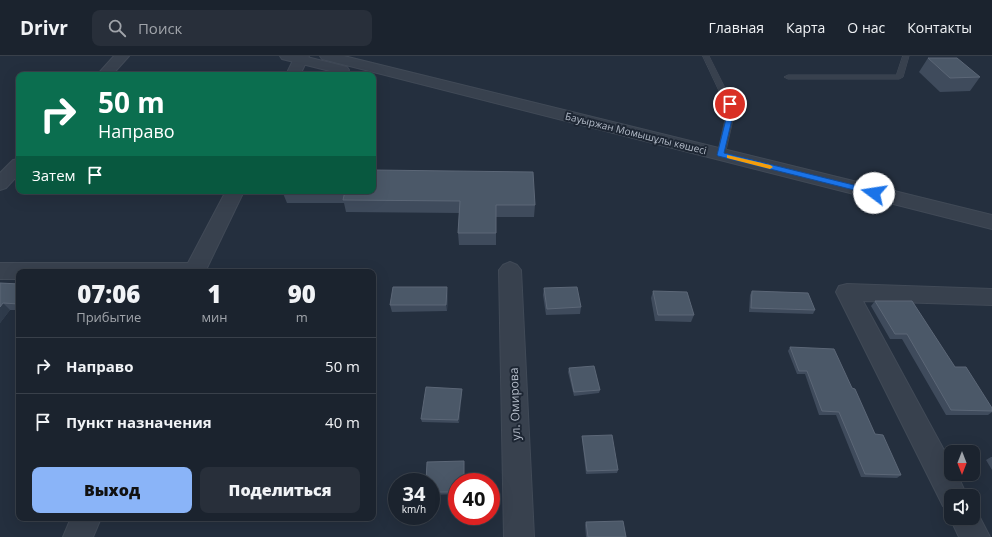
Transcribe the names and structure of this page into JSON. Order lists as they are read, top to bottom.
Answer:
{
  "streets": {
    "street": ["Бауыржан Момышұлы көшесі", "ул. Омирова"]
  },
  "north": "bottom",
  "page": {
    "header": "Drivr",
    "search": "Поиск",
    "nav": [
      "Главная",
      "Карта",
      "О нас",
      "Контакты"
    ],
    "turn": ["50 m", "Направо"],
    "then": "Затем",
    "eta": [
      "07:06",
      "Прибытие",
      "1",
      "мин",
      "90",
      "m"
    ],
    "list": [
      {
        "name": "Направо",
        "value": "50 m"
      },
      {
        "name": "Пункт назначения",
        "value": "40 m"
      }
    ],
    "buttons": ["Выход", "Поделиться"],
    "speed": "34 km/h",
    "limit": "40"
  }
}
